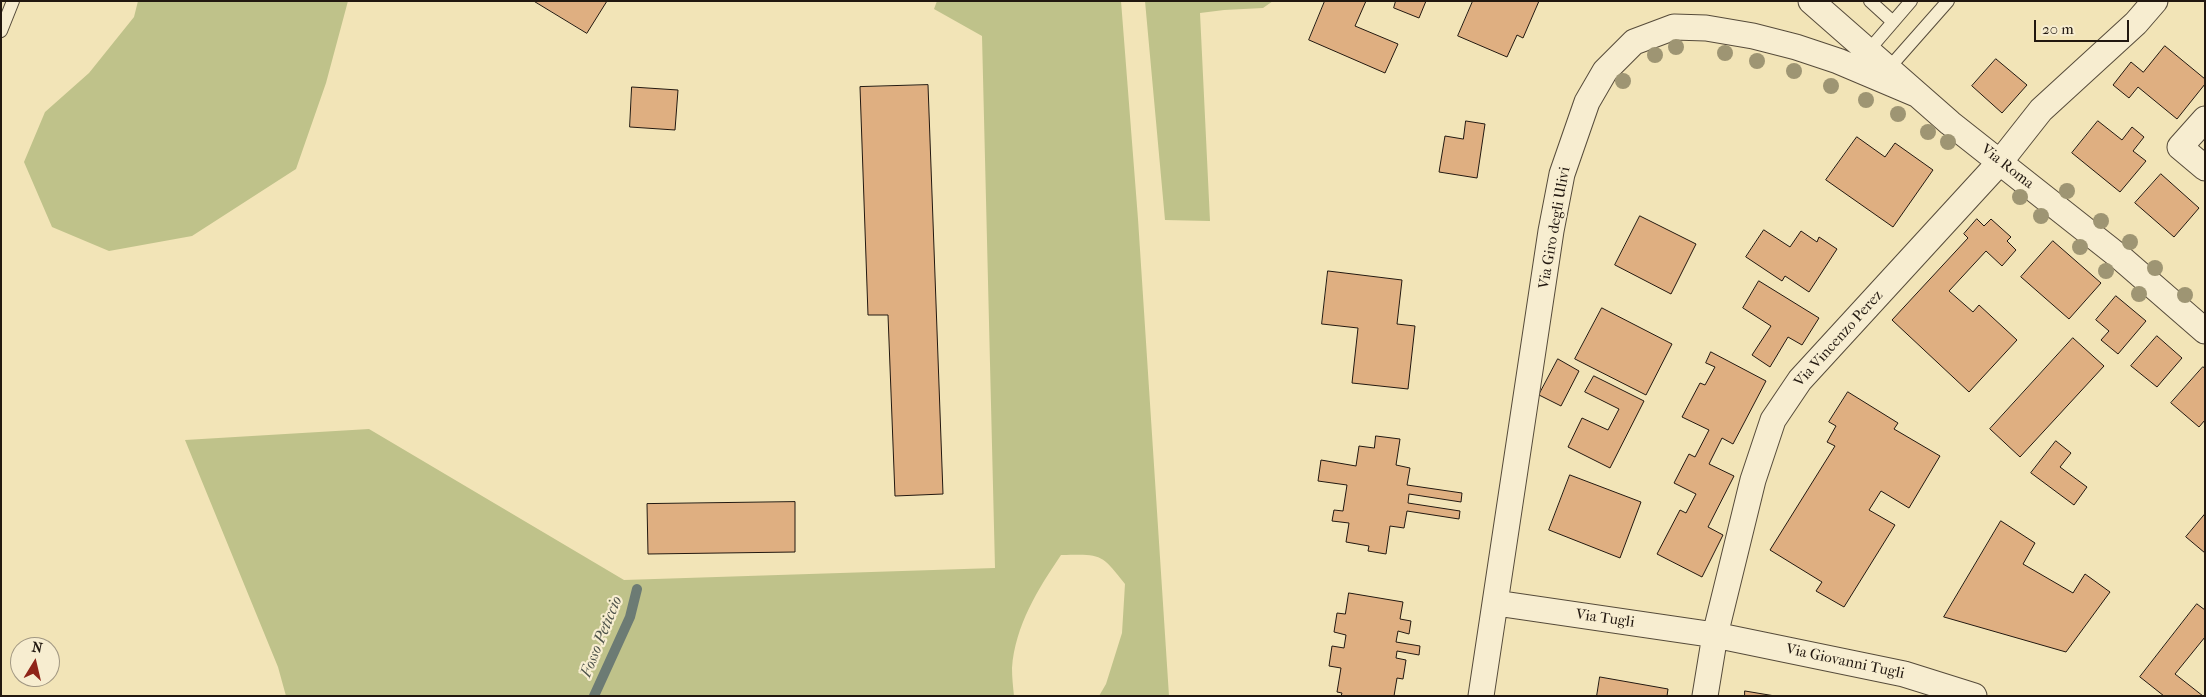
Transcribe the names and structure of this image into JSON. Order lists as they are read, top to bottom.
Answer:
{
  "streets": {
    "street": [
      "Via Roma",
      "Via Giro degli Ulivi",
      "Via Vincenzo Perez",
      "Via Tugli",
      "Via Giovanni Tugli"
    ]
  },
  "crossings": [
    ["Via Roma", "Via Giro degli Ulivi"],
    ["Via Roma", "Via Vincenzo Perez"],
    ["Via Giro degli Ulivi", "Via Tugli"],
    ["Via Vincenzo Perez", "Via Tugli"],
    ["Via Vincenzo Perez", "Via Giovanni Tugli"],
    ["Via Tugli", "Via Giovanni Tugli"]
  ],
  "water": ["Fosso Peticcio"],
  "scale_bar": "20 m",
  "north": "top"
}
